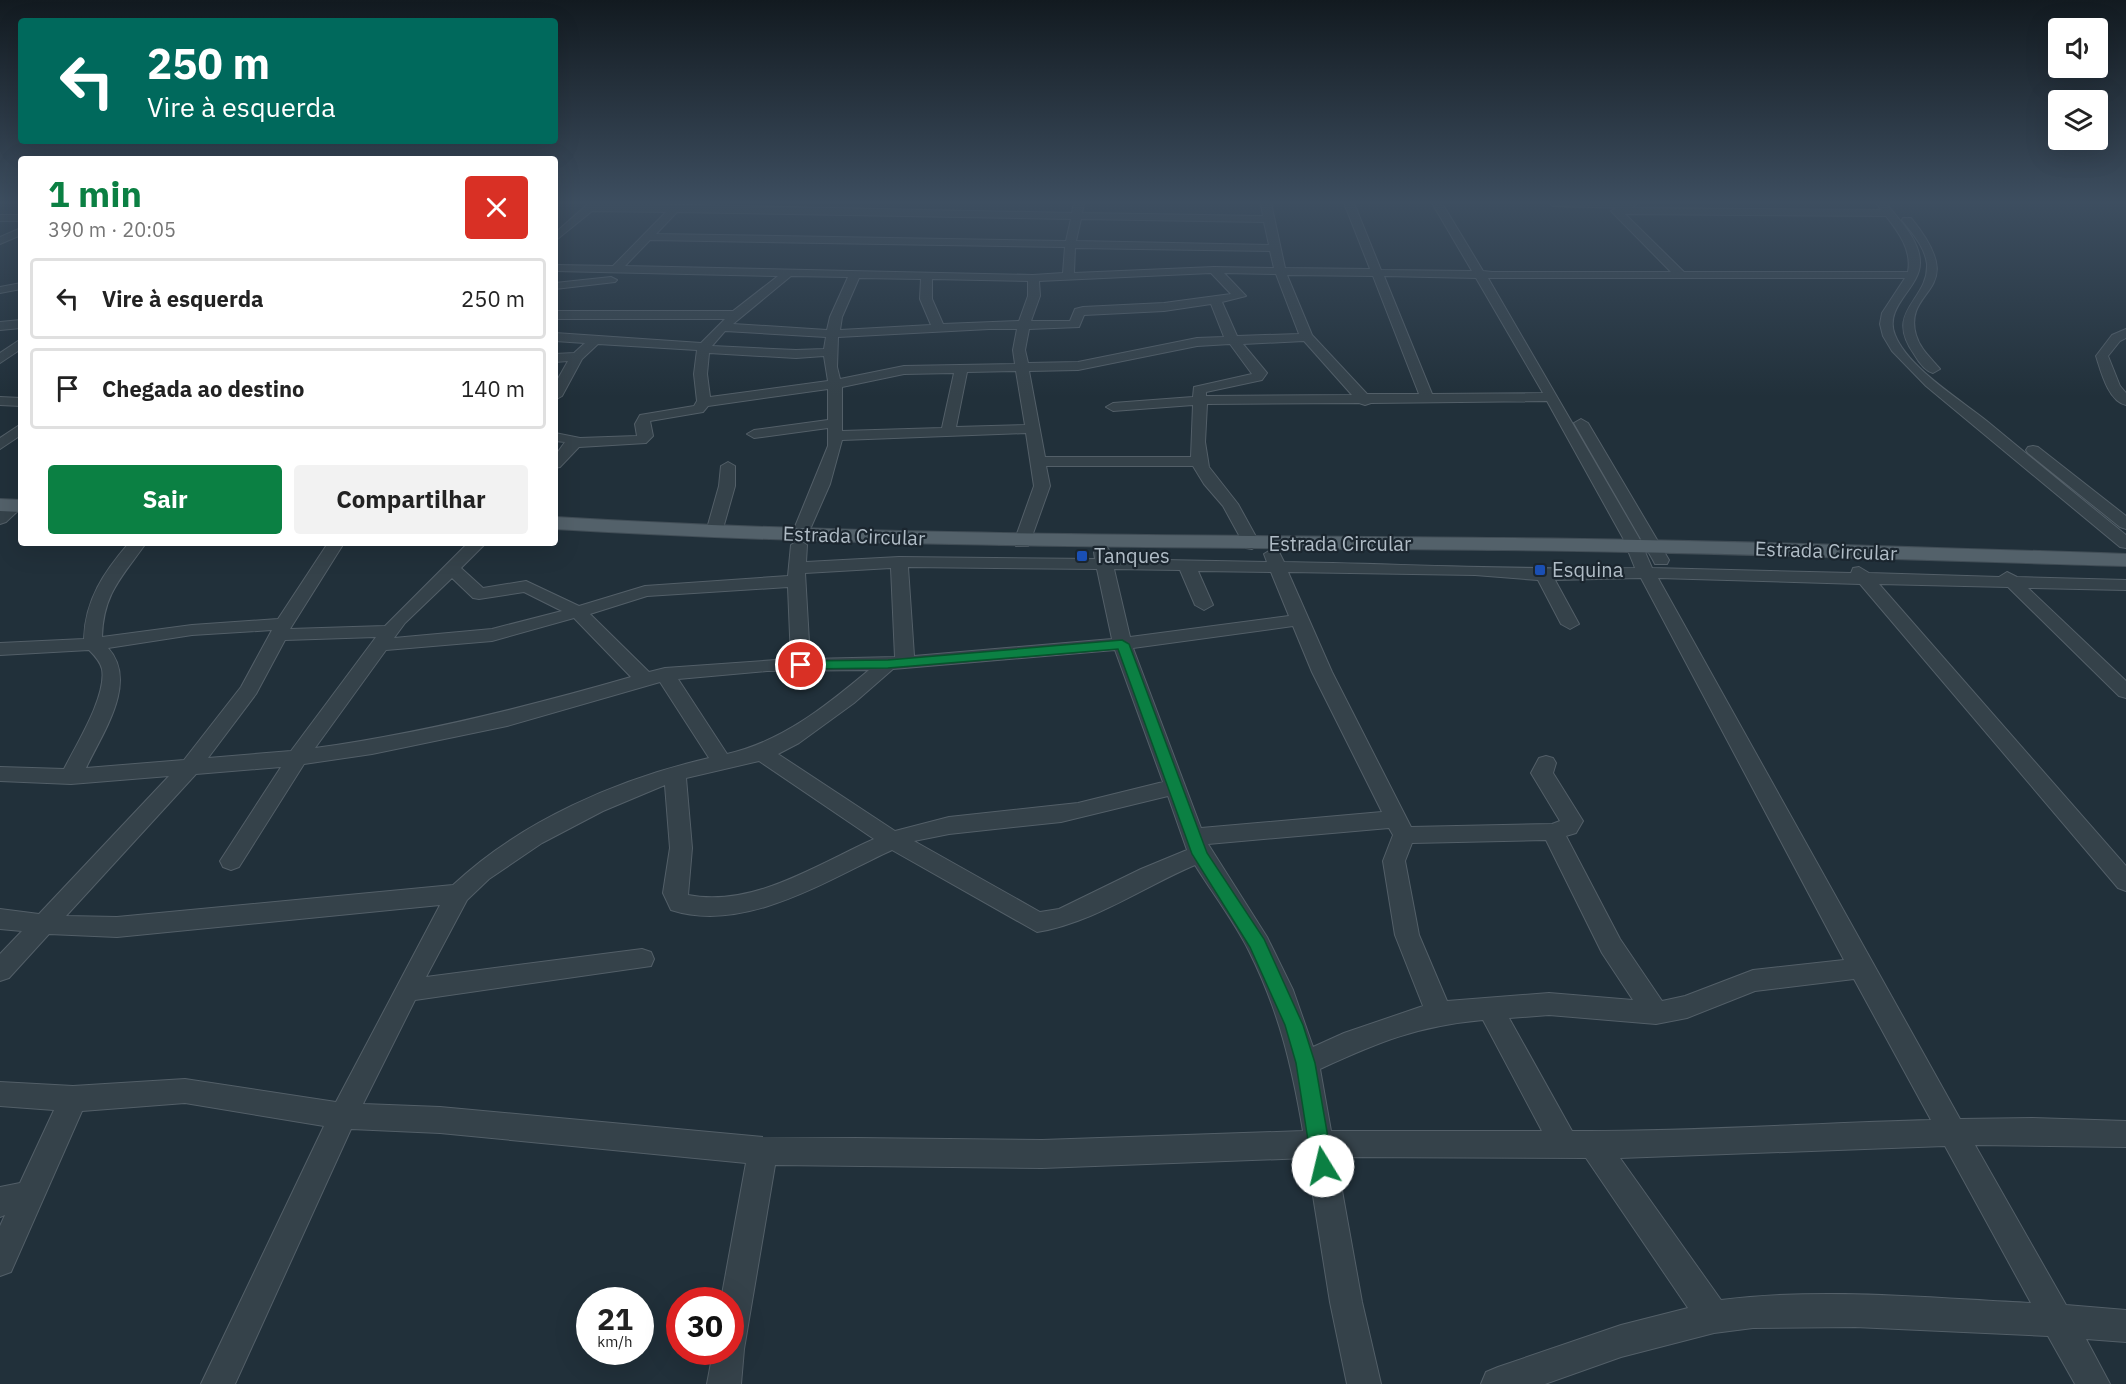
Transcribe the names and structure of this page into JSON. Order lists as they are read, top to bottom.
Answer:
{
  "streets": {
    "main road": ["Estrada Circular"]
  },
  "places": {
    "transit": ["Tanques", "Esquina"]
  },
  "page": {
    "turn": ["250 m", "Vire à esquerda"],
    "heading": ["1 min", "390 m · 20:05"],
    "list": [
      {
        "name": "Vire à esquerda",
        "value": "250 m"
      },
      {
        "name": "Chegada ao destino",
        "value": "140 m"
      }
    ],
    "buttons": ["Sair", "Compartilhar"],
    "speed": "21 km/h",
    "limit": "30"
  }
}
